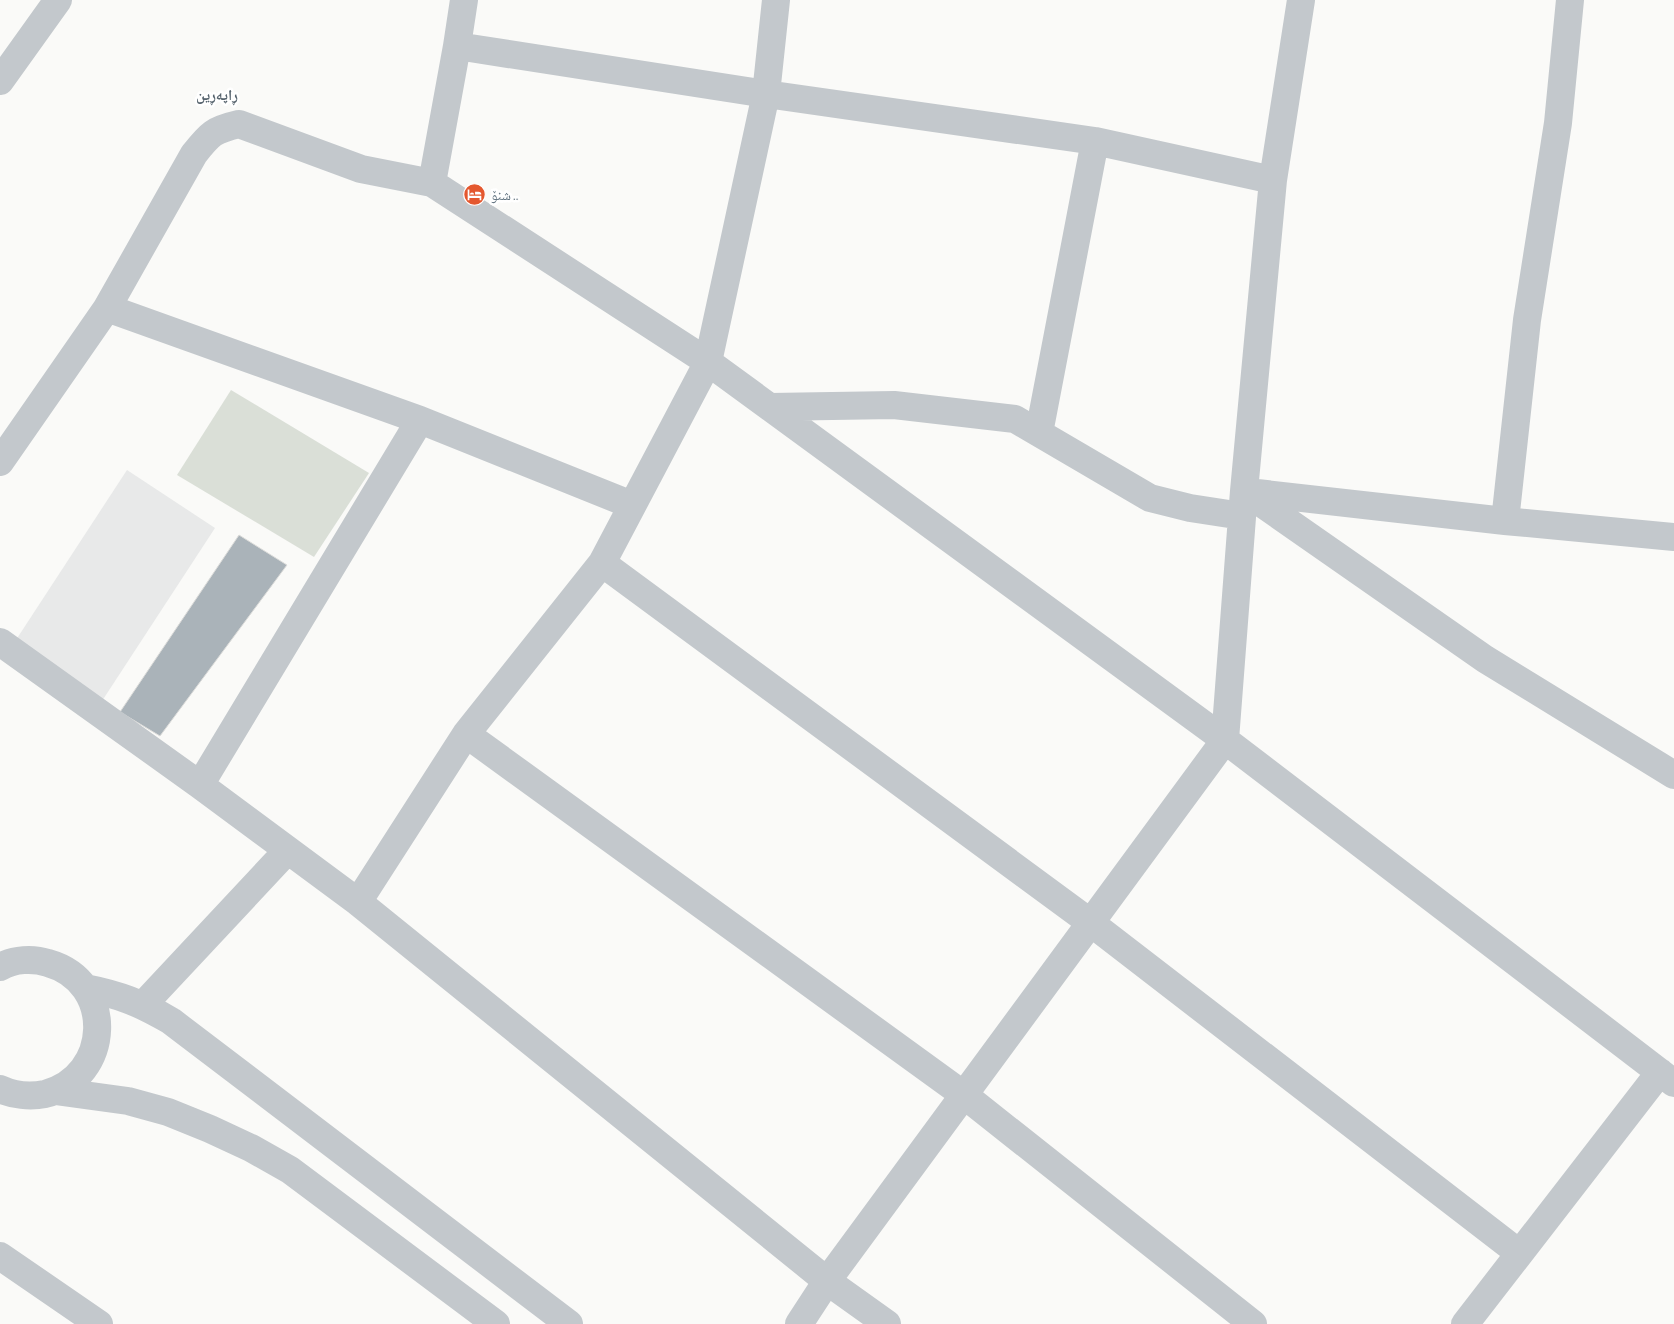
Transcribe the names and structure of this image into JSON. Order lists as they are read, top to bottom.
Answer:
{
  "districts": ["ڕاپەڕین"],
  "places": {
    "hotel": ["شنۆ .."]
  }
}
